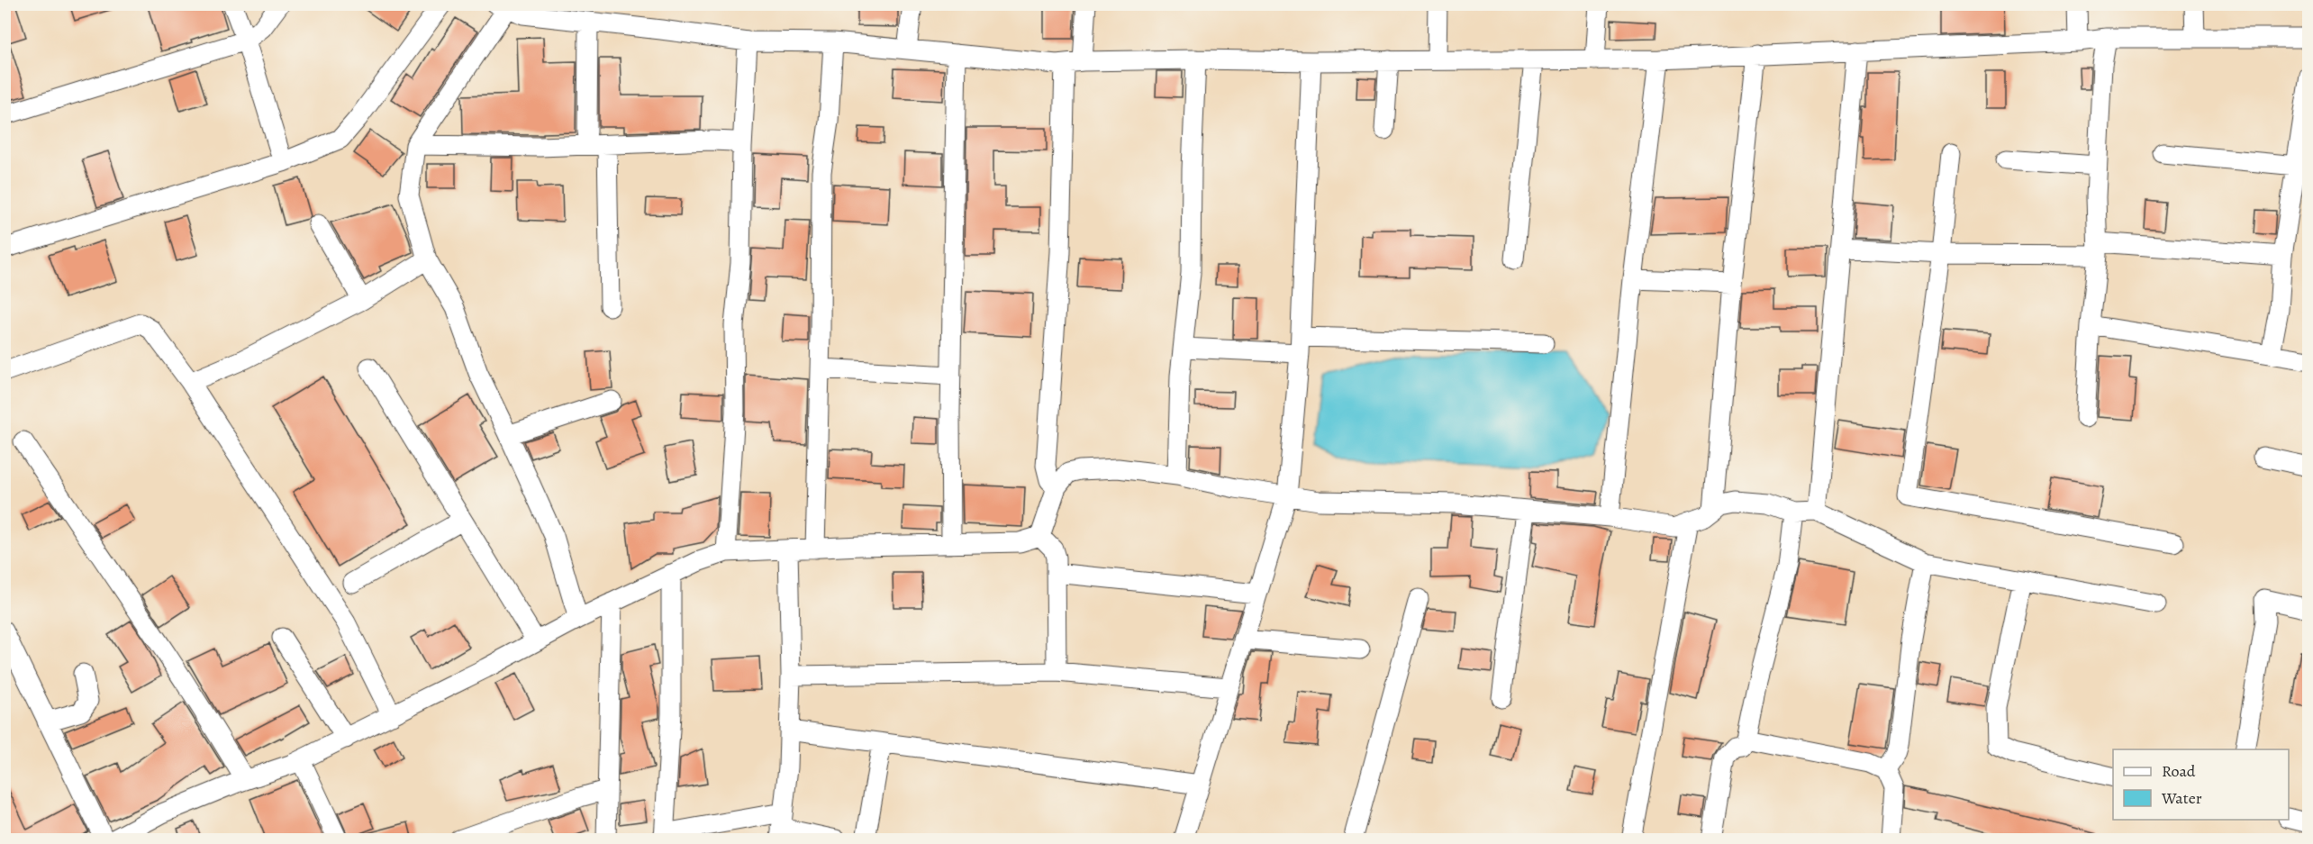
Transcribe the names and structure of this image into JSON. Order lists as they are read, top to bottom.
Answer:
{
  "legend": ["Road", "Water"]
}
